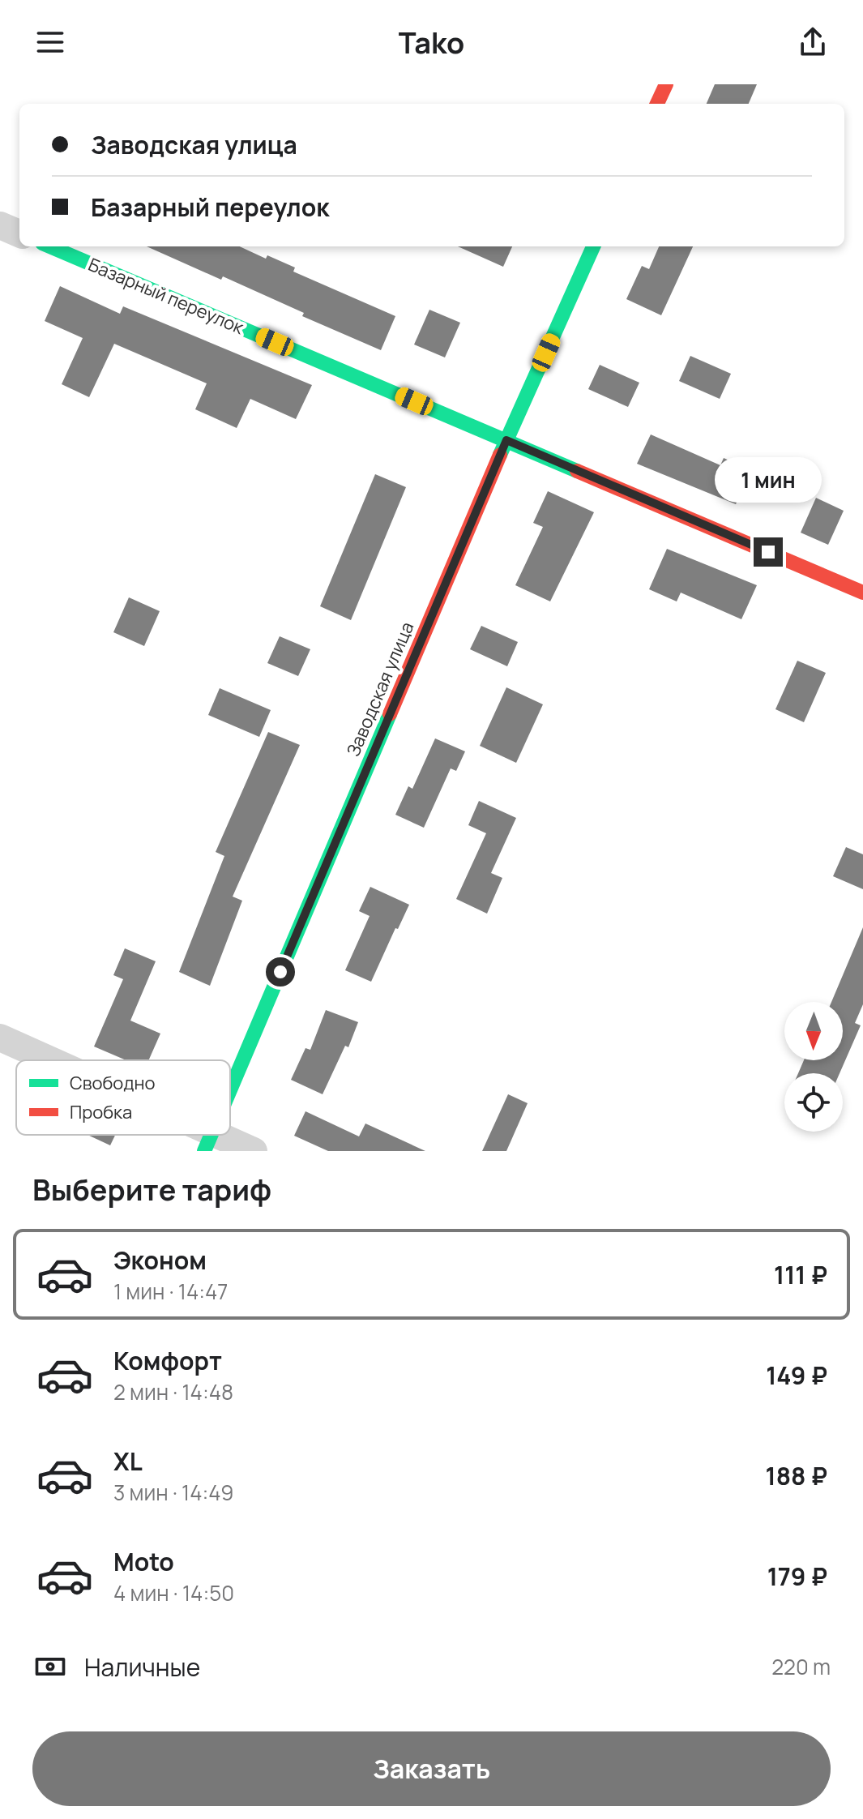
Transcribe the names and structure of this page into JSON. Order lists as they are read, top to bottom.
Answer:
{
  "streets": {
    "main road": ["Базарный переулок", "Заводская улица"]
  },
  "crossings": [
    ["Базарный переулок", "Заводская улица"]
  ],
  "legend": ["Свободно", "Пробка"],
  "north": "bottom",
  "page": {
    "header": "Tako",
    "banner": ["Заводская улица", "Базарный переулок"],
    "bubble": "1 мин",
    "heading": "Выберите тариф",
    "list": [
      {
        "name": "Эконом",
        "note": "1 мин · 14:47",
        "value": "111 ₽"
      },
      {
        "name": "Комфорт",
        "note": "2 мин · 14:48",
        "value": "149 ₽"
      },
      {
        "name": "XL",
        "note": "3 мин · 14:49",
        "value": "188 ₽"
      },
      {
        "name": "Moto",
        "note": "4 мин · 14:50",
        "value": "179 ₽"
      }
    ],
    "pay": ["Наличные", "220 m"],
    "buttons": "Заказать"
  }
}
